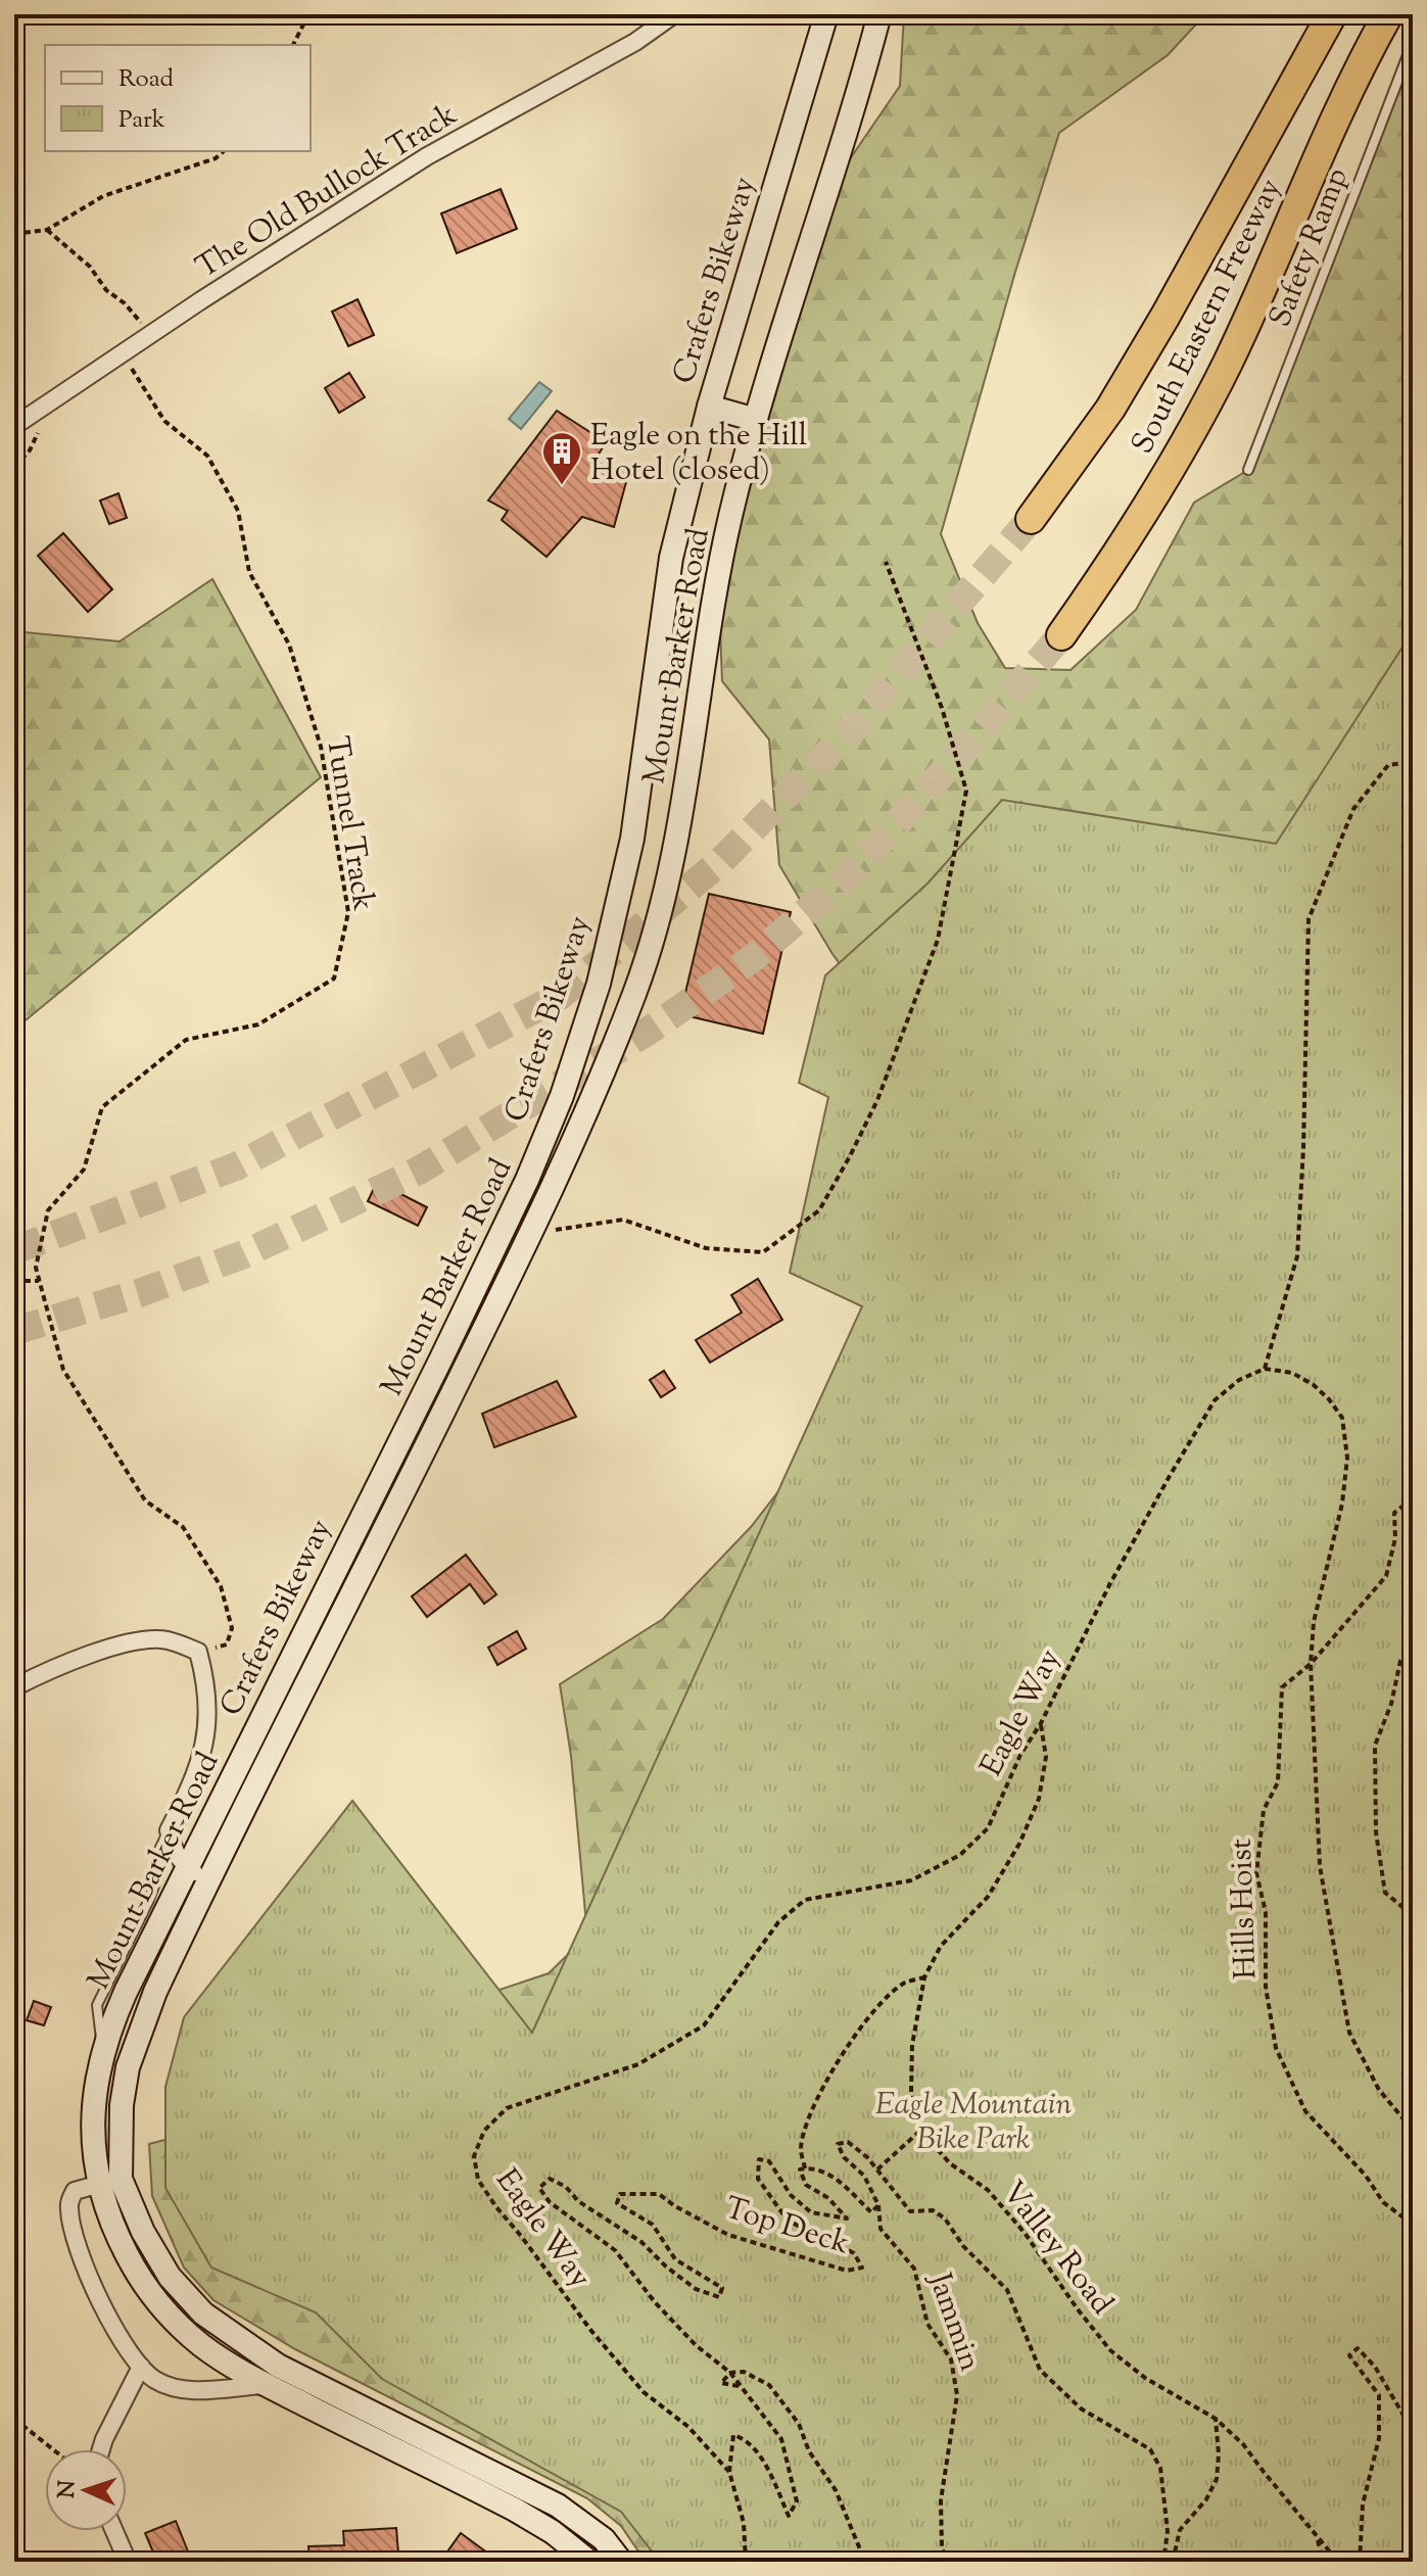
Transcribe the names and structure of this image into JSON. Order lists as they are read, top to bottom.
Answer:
{
  "streets": {
    "highway": ["South Eastern Freeway"],
    "main road": ["Mount Barker Road"],
    "street": ["The Old Bullock Track"],
    "lane": ["Safety Ramp"],
    "path": [
      "Tunnel Track",
      "Eagle Way",
      "Hills Hoist",
      "Top Deck",
      "Valley Road",
      "Jammin"
    ]
  },
  "crossings": [
    ["The Old Bullock Track", "Tunnel Track"],
    ["Eagle Way", "Top Deck"],
    ["Eagle Way", "Valley Road"],
    ["Top Deck", "Jammin"]
  ],
  "parks": ["Eagle Mountain Bike Park"],
  "places": {
    "building": ["Eagle on the Hill Hotel (closed)"]
  },
  "legend": ["Road", "Park"],
  "north": "left"
}
